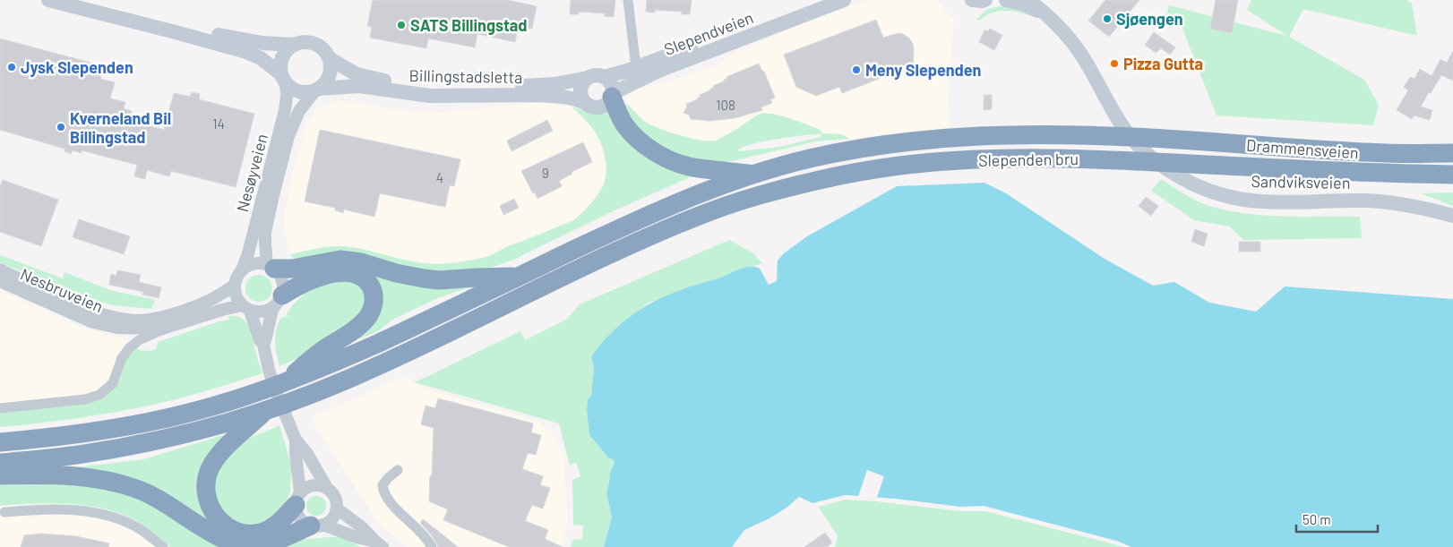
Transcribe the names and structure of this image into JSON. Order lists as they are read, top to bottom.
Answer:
{
  "streets": {
    "highway": ["Drammensveien", "Slependen bru"],
    "main road": ["Slependveien", "Billingstadsletta", "Sandviksveien"],
    "street": ["Nesøyveien", "Nesbruveien"]
  },
  "crossings": [
    ["Slependveien", "Billingstadsletta"],
    ["Billingstadsletta", "Nesøyveien"],
    ["Drammensveien", "Slependen bru"],
    ["Nesøyveien", "Nesbruveien"]
  ],
  "places": [
    "Sjøengen",
    "SATS Billingstad",
    "Pizza Gutta",
    "Jysk Slependen",
    "Meny Slependen",
    "Kverneland Bil Billingstad"
  ],
  "house_numbers": [
    "108",
    "14",
    "9",
    "4"
  ],
  "scale_bar": "50 m"
}
